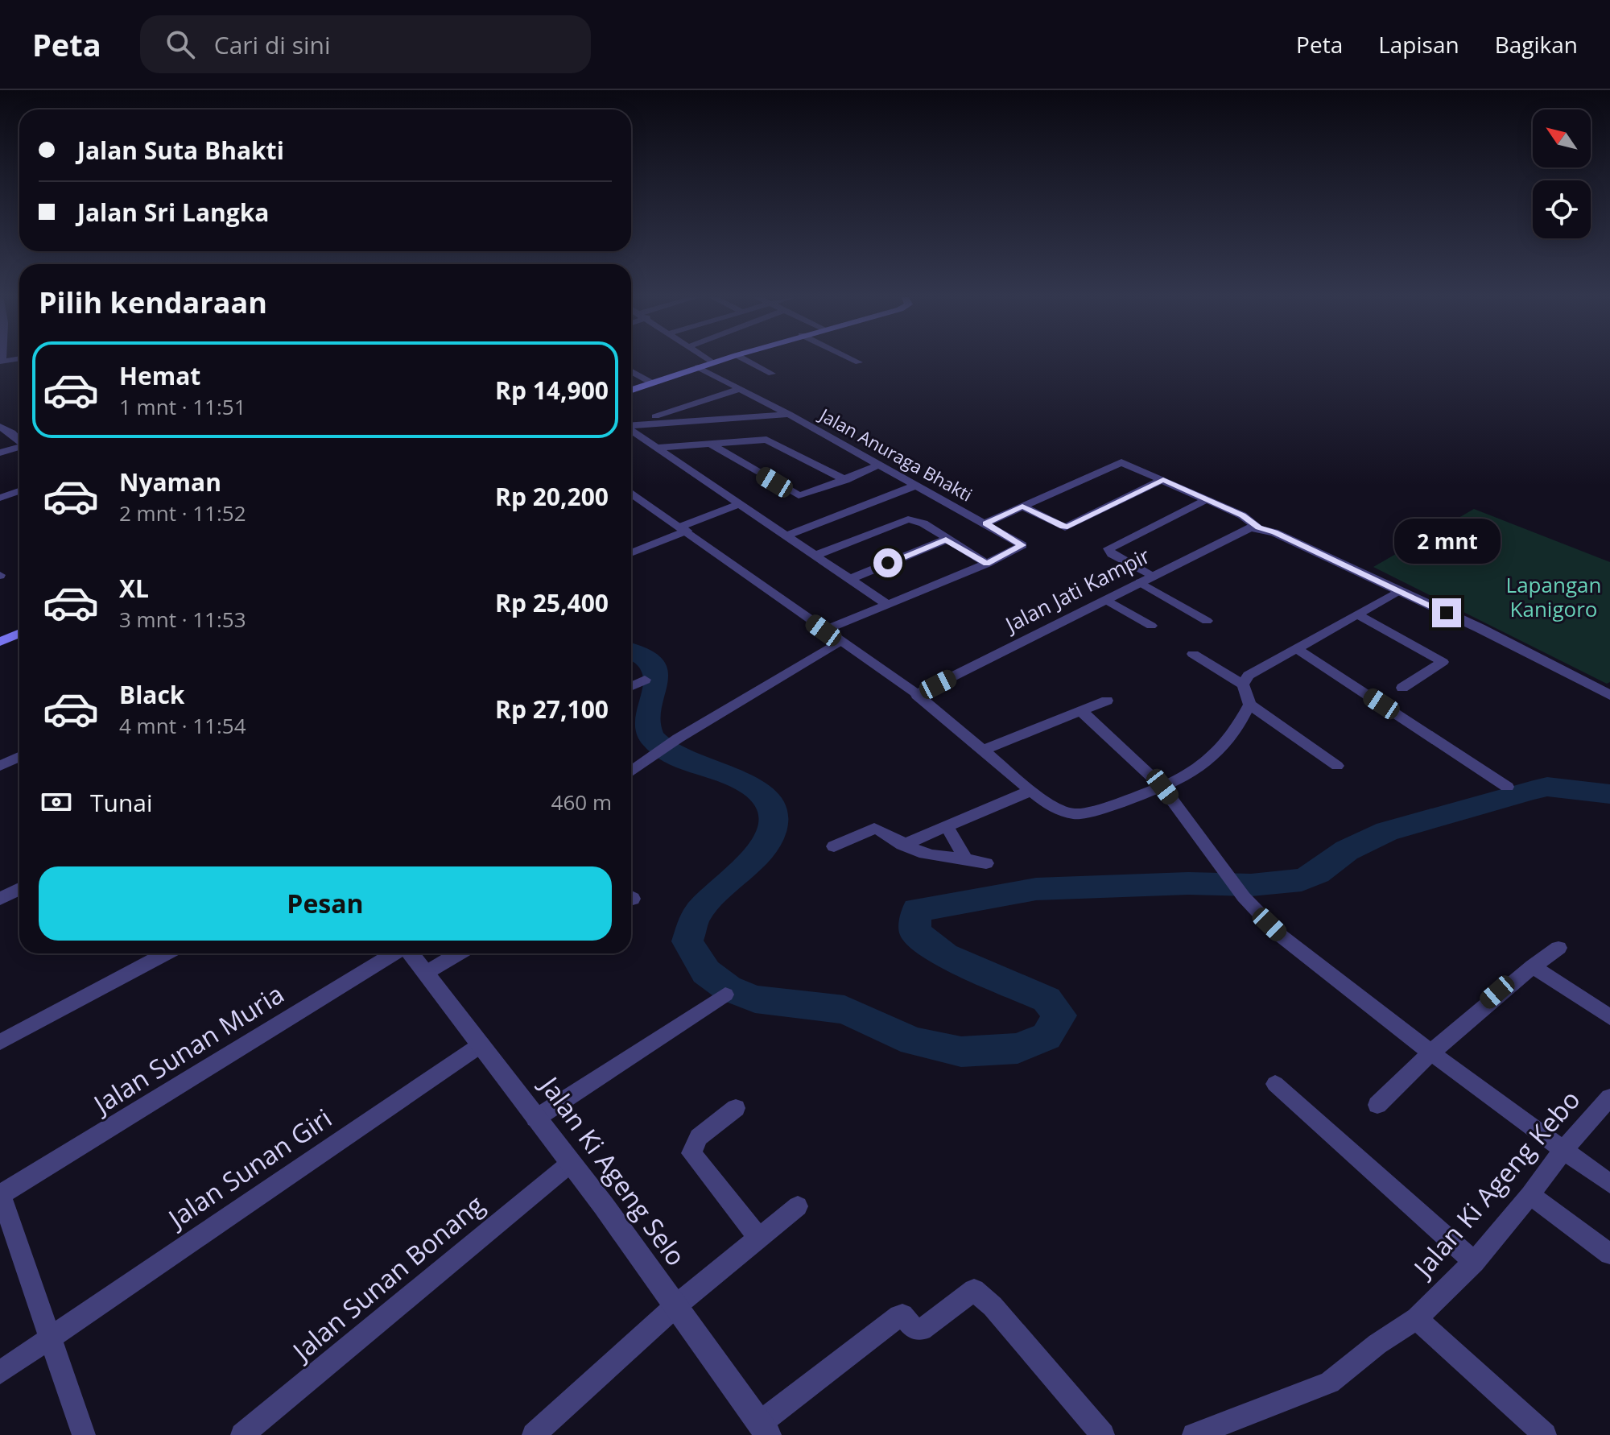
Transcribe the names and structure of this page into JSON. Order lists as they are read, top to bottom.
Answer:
{
  "streets": {
    "street": [
      "Jalan Anuraga Bhakti",
      "Jalan Jati Kampir",
      "Jalan Sunan Muria",
      "Jalan Sunan Giri",
      "Jalan Ki Ageng Selo",
      "Jalan Ki Ageng Kebo",
      "Jalan Sunan Bonang"
    ]
  },
  "crossings": [
    ["Jalan Sunan Giri", "Jalan Ki Ageng Selo"],
    ["Jalan Ki Ageng Selo", "Jalan Sunan Bonang"]
  ],
  "parks": ["Lapangan Kanigoro"],
  "north": "top left",
  "page": {
    "header": "Peta",
    "search": "Cari di sini",
    "nav": ["Peta", "Lapisan", "Bagikan"],
    "banner": ["Jalan Suta Bhakti", "Jalan Sri Langka"],
    "heading": "Pilih kendaraan",
    "list": [
      {
        "name": "Hemat",
        "note": "1 mnt · 11:51",
        "value": "Rp 14,900"
      },
      {
        "name": "Nyaman",
        "note": "2 mnt · 11:52",
        "value": "Rp 20,200"
      },
      {
        "name": "XL",
        "note": "3 mnt · 11:53",
        "value": "Rp 25,400"
      },
      {
        "name": "Black",
        "note": "4 mnt · 11:54",
        "value": "Rp 27,100"
      }
    ],
    "bubble": "2 mnt",
    "pay": ["Tunai", "460 m"],
    "buttons": "Pesan"
  }
}
